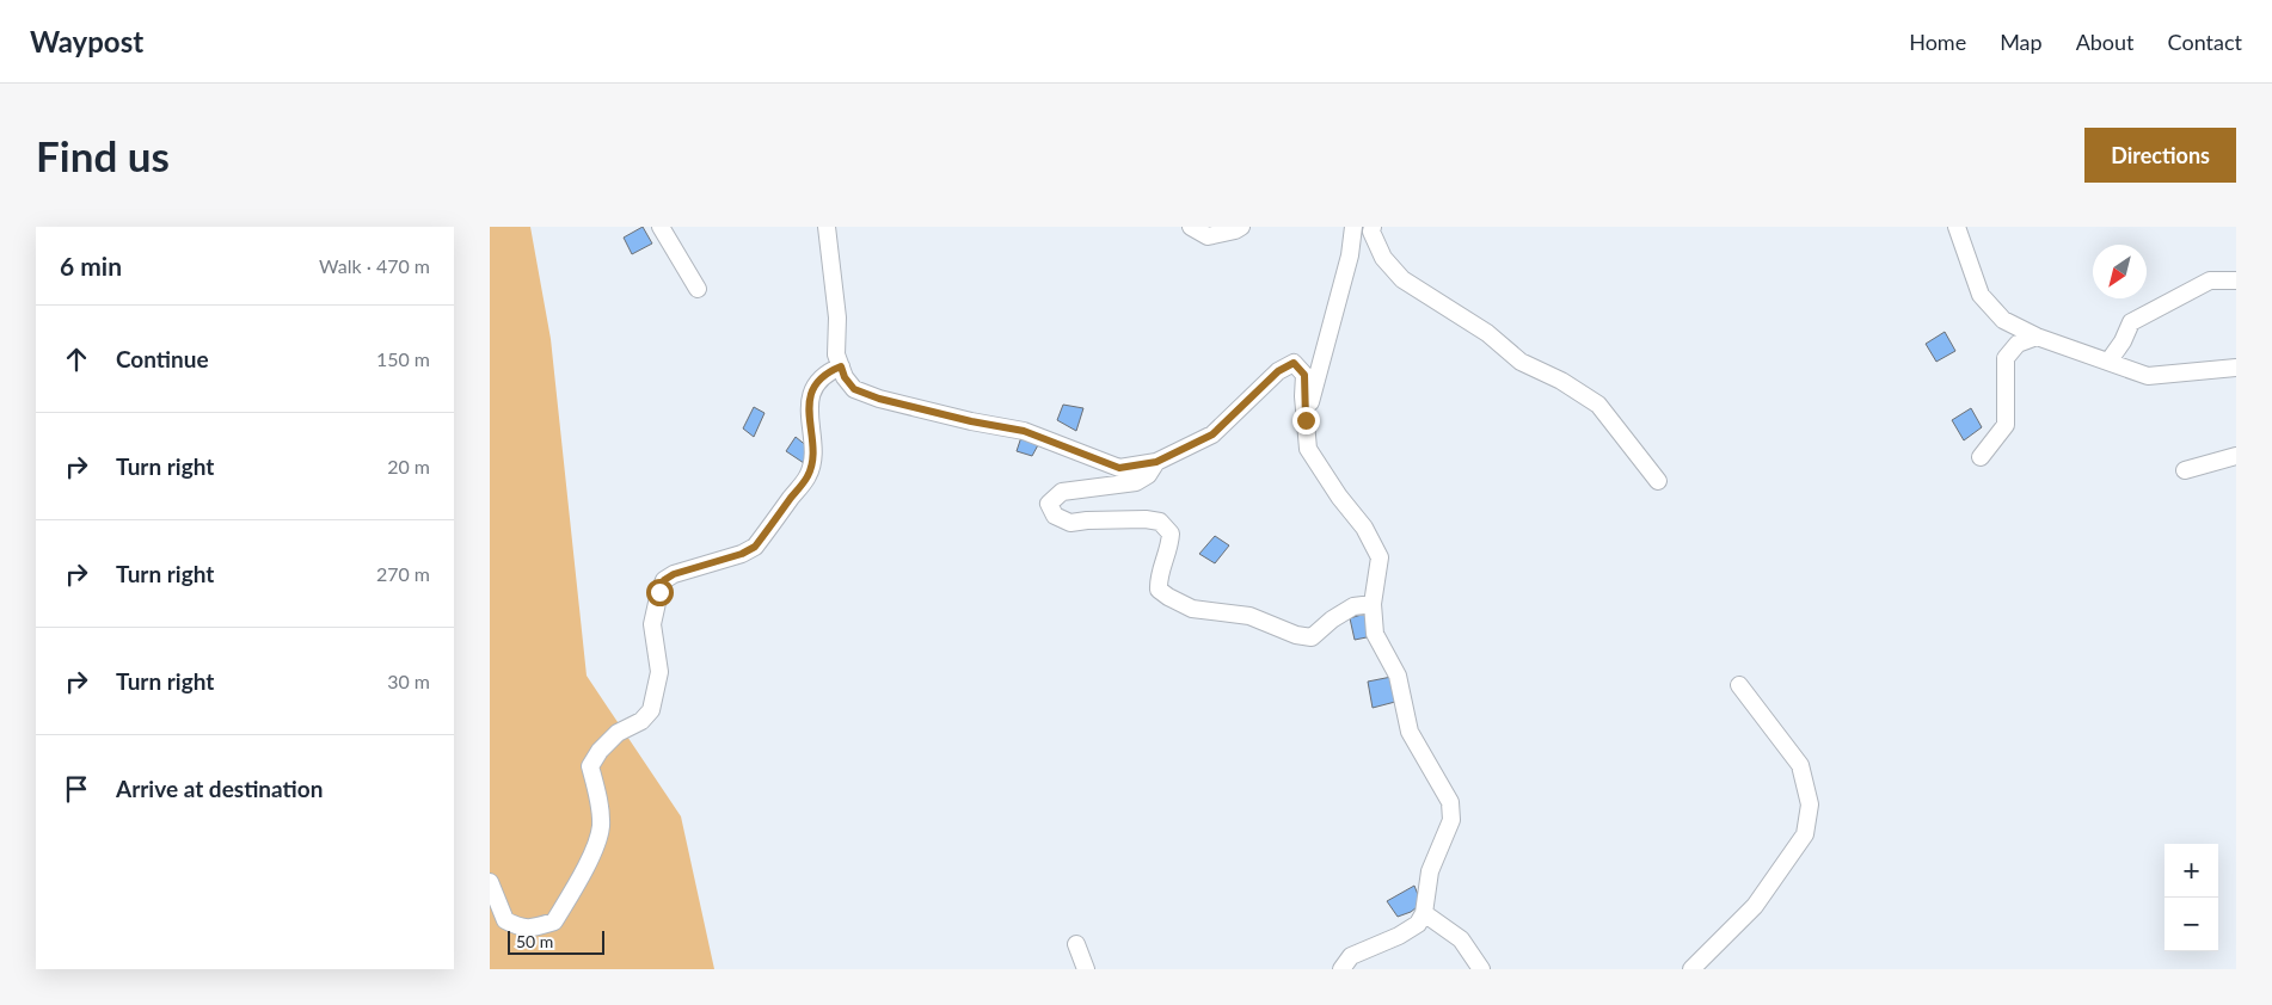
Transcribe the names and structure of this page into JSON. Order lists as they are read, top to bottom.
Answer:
{
  "scale_bar": "50 m",
  "north": "bottom left",
  "page": {
    "header": "Waypost",
    "nav": [
      "Home",
      "Map",
      "About",
      "Contact"
    ],
    "buttons": "Directions",
    "title": "Find us",
    "heading": ["6 min", "Walk · 470 m"],
    "list": [
      ["Continue", "150 m"],
      ["Turn right", "20 m"],
      ["Turn right", "270 m"],
      ["Turn right", "30 m"],
      "Arrive at destination"
    ],
    "map_buttons": ["+", "−"],
    "scale": "50 m"
  }
}
